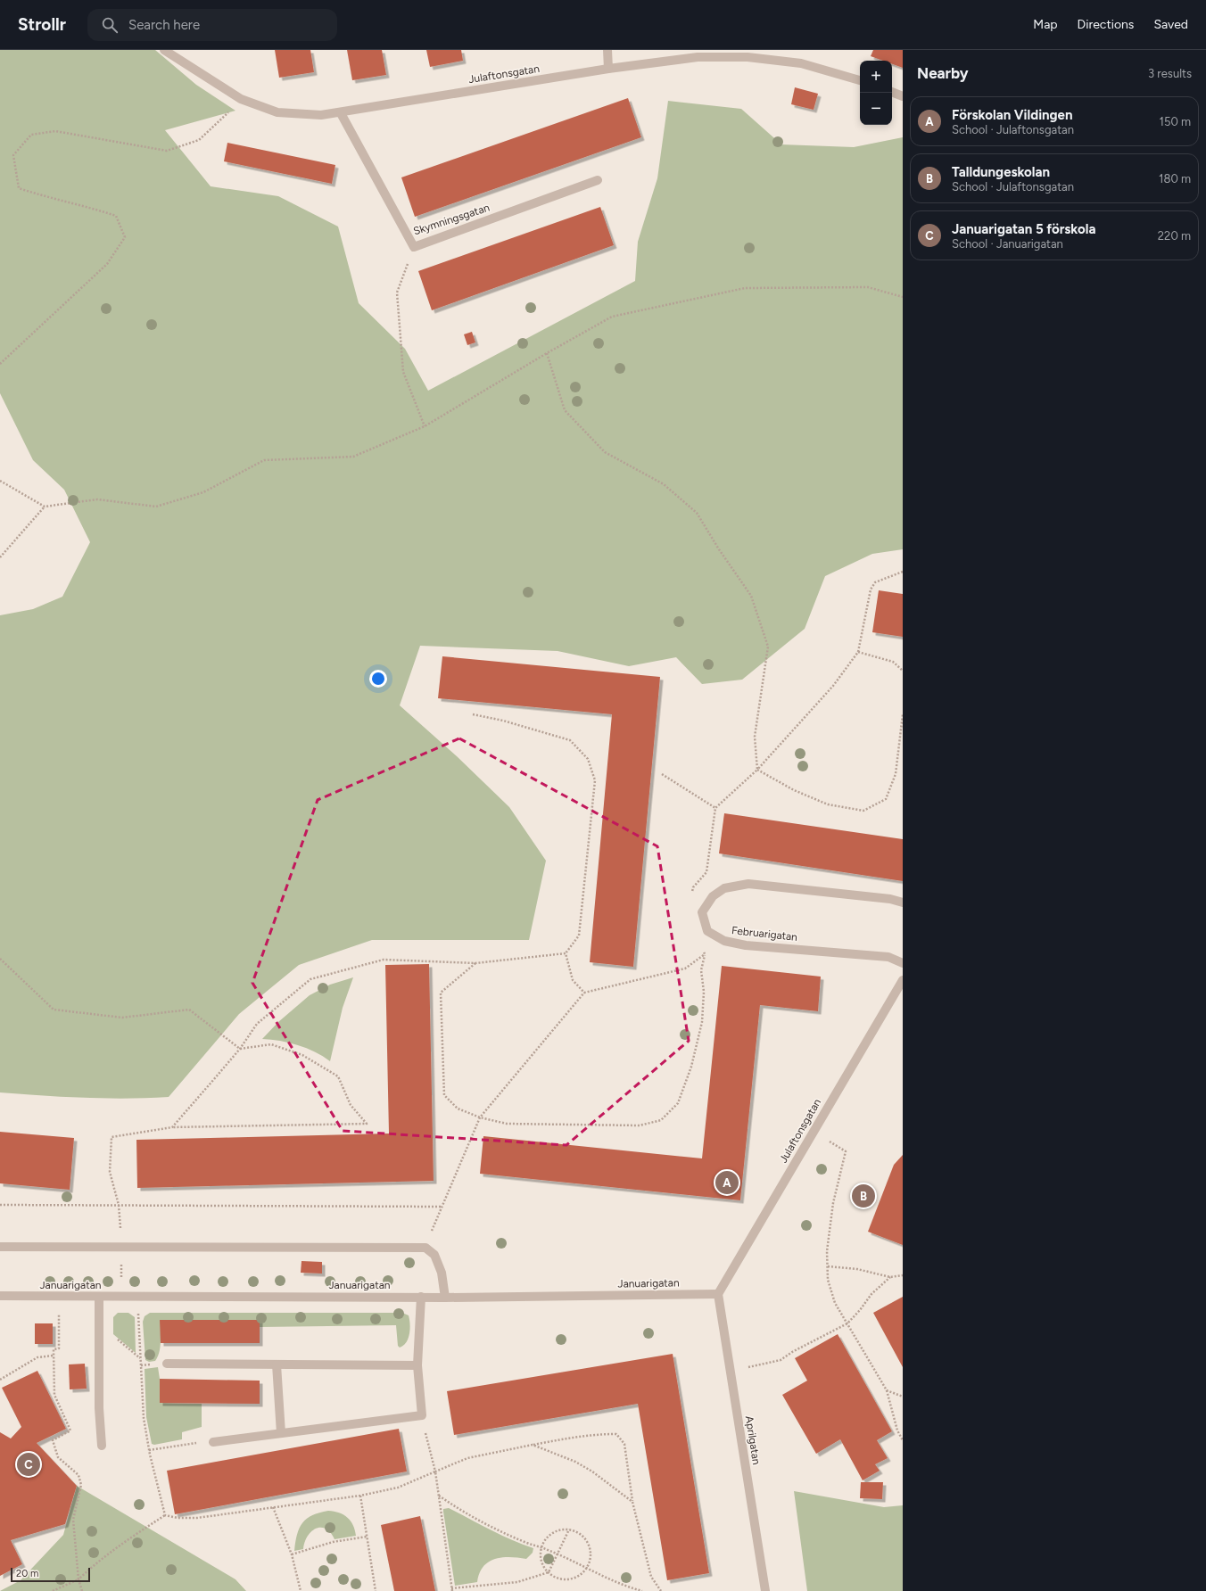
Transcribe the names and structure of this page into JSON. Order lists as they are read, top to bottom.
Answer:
{
  "streets": {
    "street": [
      "Julaftonsgatan",
      "Skymningsgatan",
      "Februarigatan",
      "Januarigatan",
      "Aprilgatan"
    ]
  },
  "crossings": [
    ["Julaftonsgatan", "Skymningsgatan"],
    ["Julaftonsgatan", "Januarigatan"],
    ["Julaftonsgatan", "Aprilgatan"],
    ["Januarigatan", "Aprilgatan"]
  ],
  "scale_bar": "20 m",
  "page": {
    "header": "Strollr",
    "search": "Search here",
    "nav": ["Map", "Directions", "Saved"],
    "heading": ["Nearby", "3 results"],
    "map_buttons": ["+", "−"],
    "list": [
      {
        "mark": "A",
        "name": "Förskolan Vildingen",
        "note": "School · Julaftonsgatan",
        "value": "150 m"
      },
      {
        "mark": "B",
        "name": "Talldungeskolan",
        "note": "School · Julaftonsgatan",
        "value": "180 m"
      },
      {
        "mark": "C",
        "name": "Januarigatan 5 förskola",
        "note": "School · Januarigatan",
        "value": "220 m"
      }
    ],
    "pins": ["A", "B", "C"],
    "scale": "20 m"
  }
}
